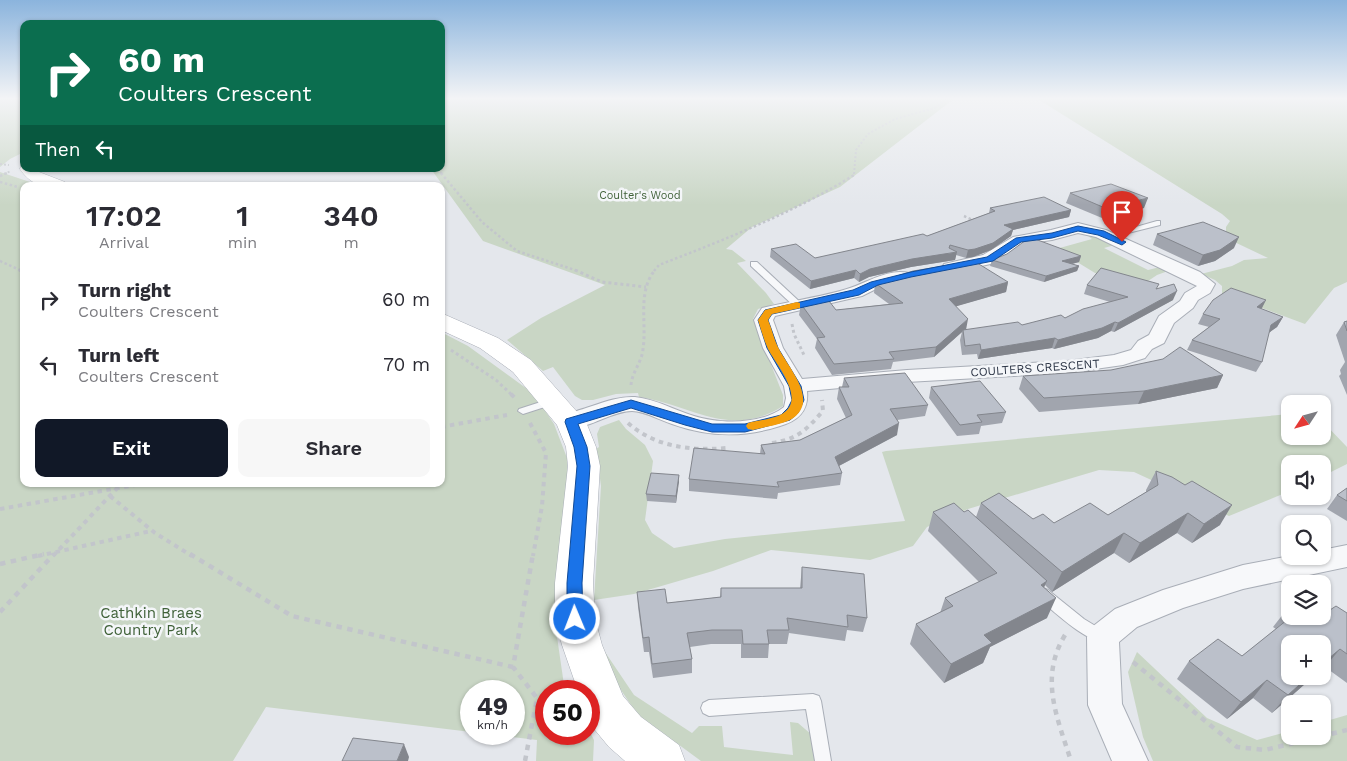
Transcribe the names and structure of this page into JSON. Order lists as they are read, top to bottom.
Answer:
{
  "streets": {
    "street": ["COULTERS CRESCENT"]
  },
  "parks": ["Coulter's Wood", "Cathkin Braes Country Park"],
  "north": "bottom left",
  "page": {
    "turn": ["60 m", "Coulters Crescent"],
    "then": "Then",
    "eta": [
      "17:02",
      "Arrival",
      "1",
      "min",
      "340",
      "m"
    ],
    "list": [
      {
        "name": "Turn right",
        "note": "Coulters Crescent",
        "value": "60 m"
      },
      {
        "name": "Turn left",
        "note": "Coulters Crescent",
        "value": "70 m"
      }
    ],
    "map_buttons": ["+", "−"],
    "buttons": ["Exit", "Share"],
    "speed": "49 km/h",
    "limit": "50"
  }
}
